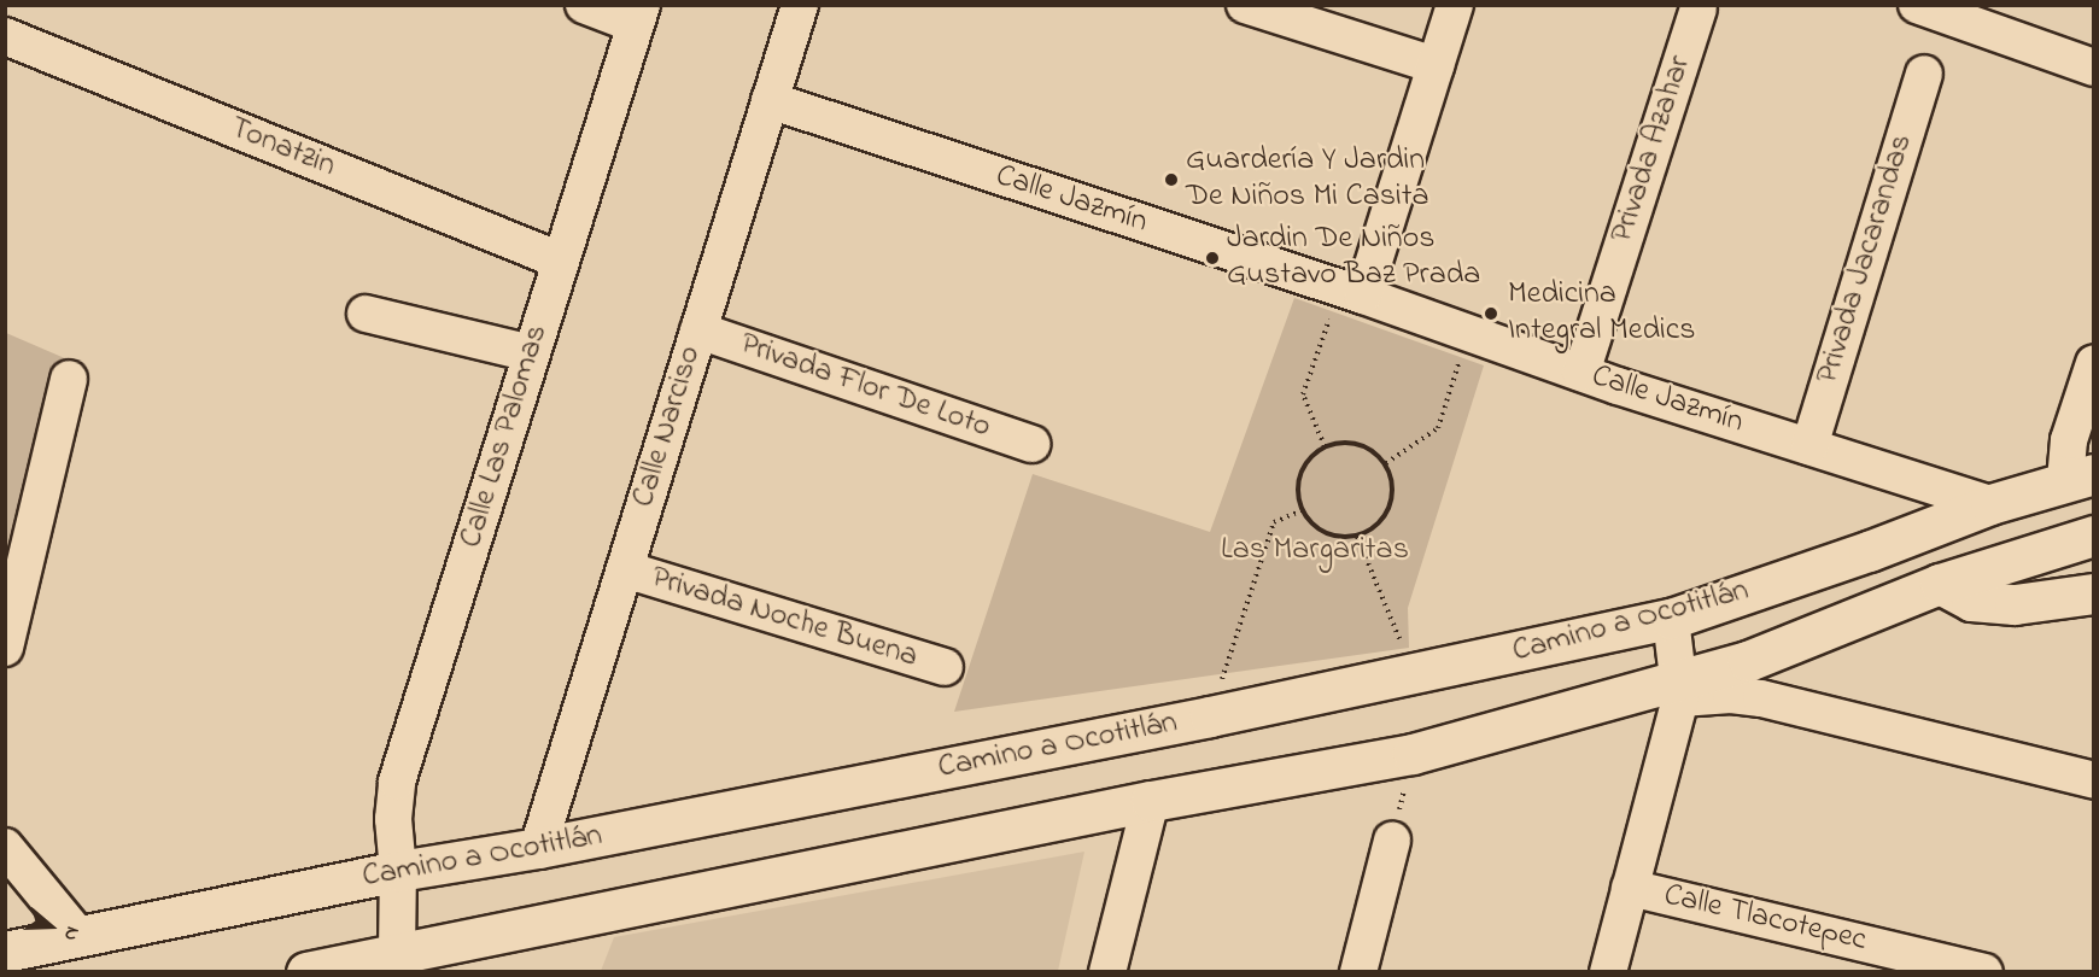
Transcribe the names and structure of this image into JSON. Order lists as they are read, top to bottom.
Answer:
{
  "streets": {
    "main road": ["Camino a Ocotitlán"],
    "street": [
      "Tonatzin",
      "Privada Azahar",
      "Calle Jazmín",
      "Privada Jacarandas",
      "Privada Flor De Loto",
      "Calle Narciso",
      "Calle Las Palomas",
      "Privada Noche Buena",
      "Calle Tlacotepec"
    ]
  },
  "crossings": [
    ["Tonatzin", "Calle Las Palomas"],
    ["Privada Azahar", "Calle Jazmín"],
    ["Calle Jazmín", "Privada Jacarandas"],
    ["Calle Jazmín", "Calle Narciso"],
    ["Calle Jazmín", "Camino a Ocotitlán"],
    ["Privada Flor De Loto", "Calle Narciso"],
    ["Calle Narciso", "Privada Noche Buena"],
    ["Calle Narciso", "Camino a Ocotitlán"],
    ["Calle Las Palomas", "Camino a Ocotitlán"]
  ],
  "parks": ["Las Margaritas"],
  "places": ["Guardería Y Jardin De Niños Mi Casita", "Jardin De Niños Gustavo Baz Prada", "Medicina Integral Medics"],
  "north": "right"
}
